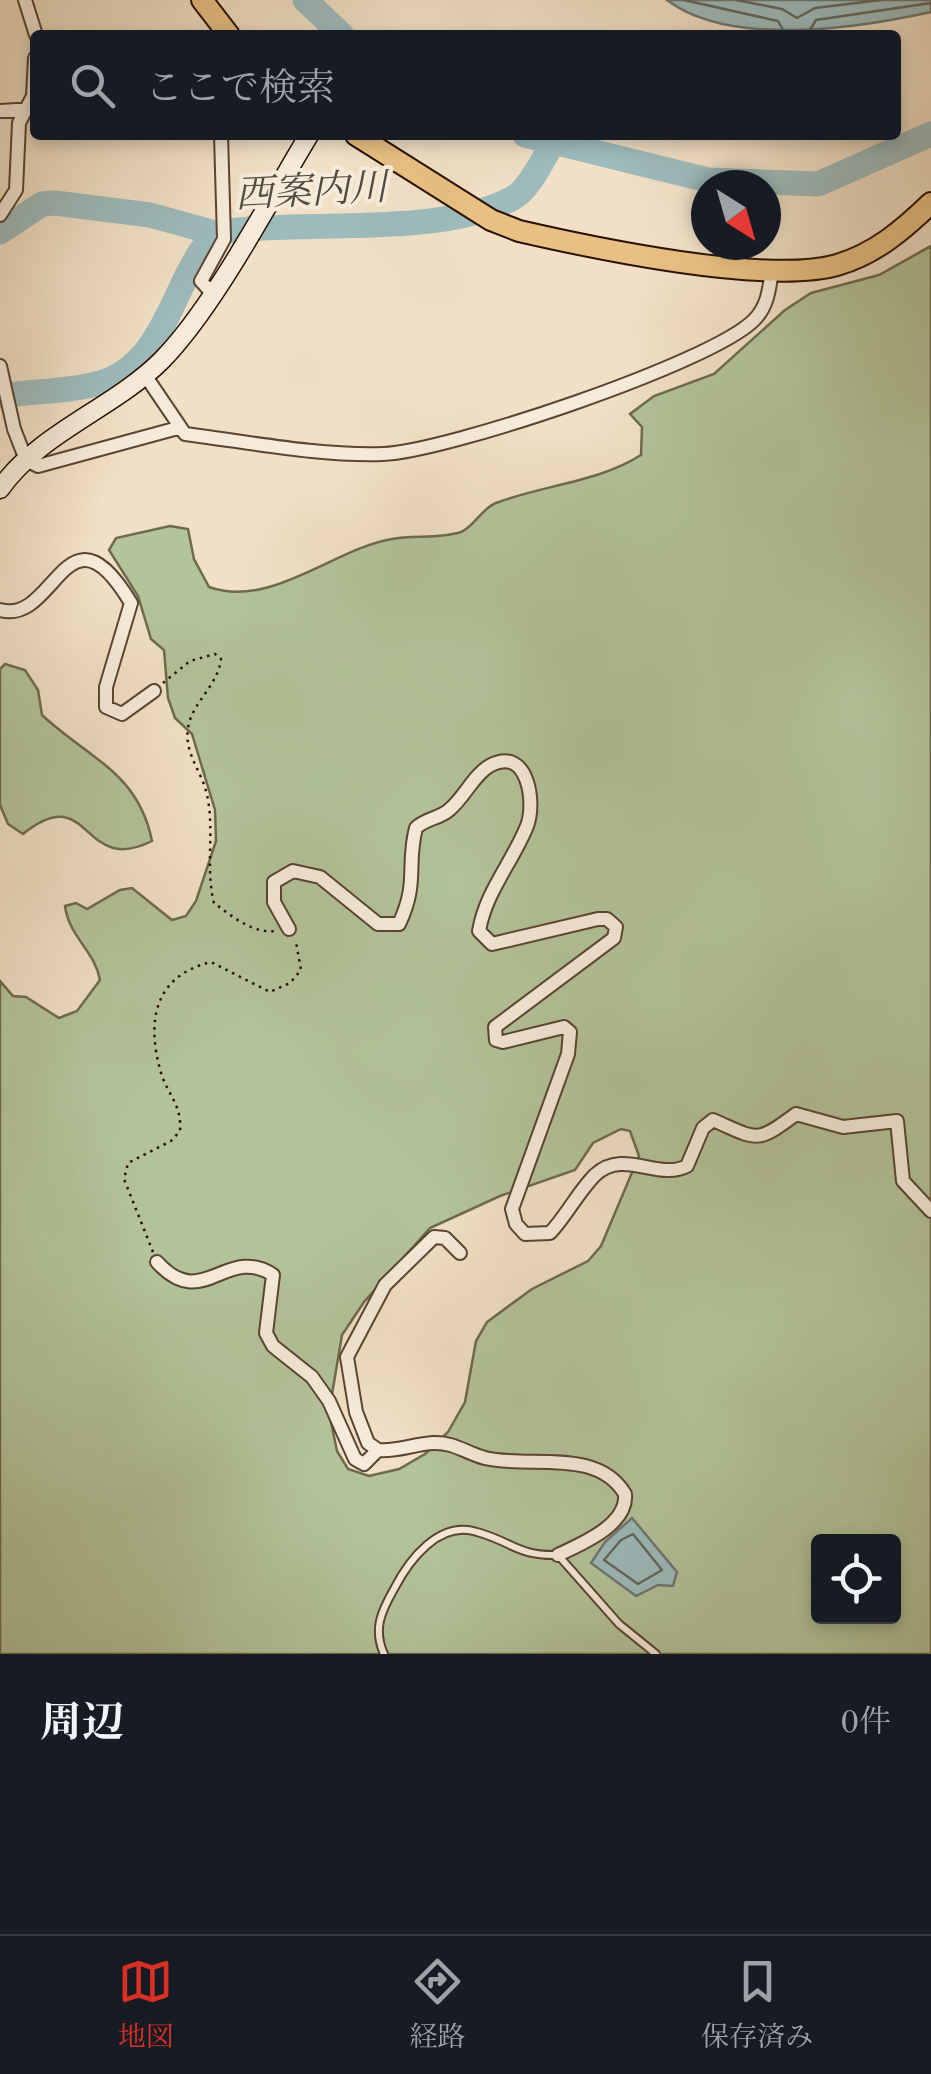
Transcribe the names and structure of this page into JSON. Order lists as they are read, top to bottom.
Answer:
{
  "water": ["西案内川"],
  "north": "bottom right",
  "page": {
    "search": "ここで検索",
    "heading": ["周辺", "0件"],
    "nav": ["地図", "経路", "保存済み"]
  }
}
